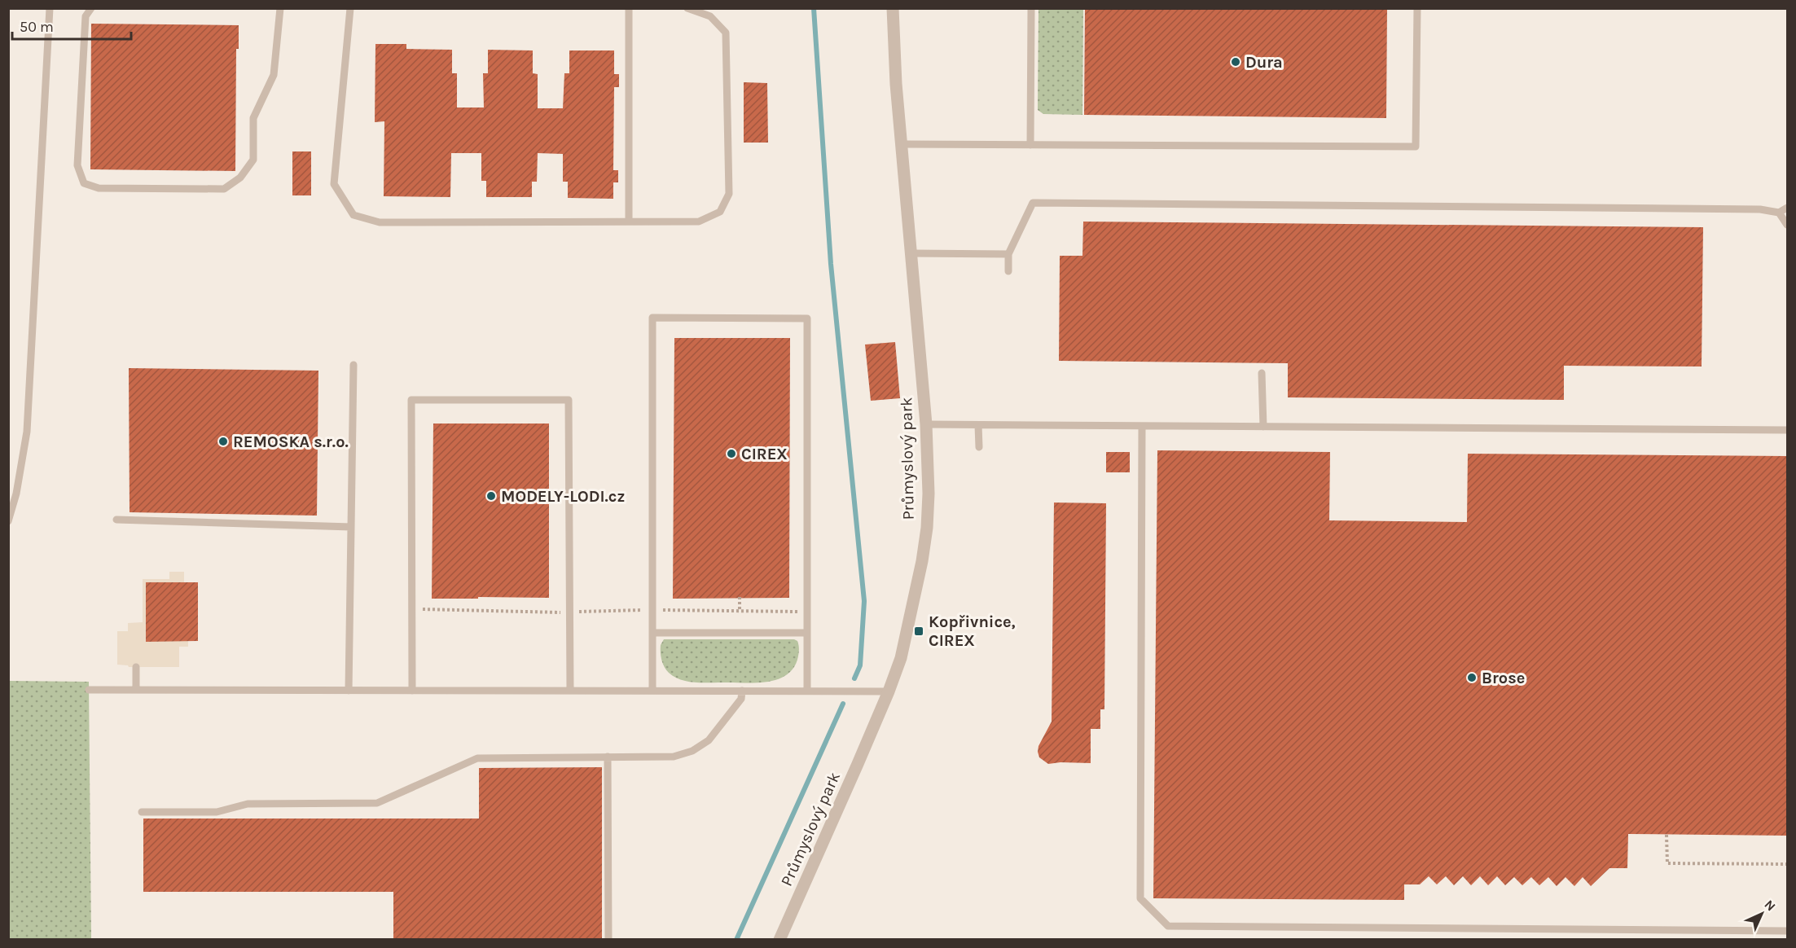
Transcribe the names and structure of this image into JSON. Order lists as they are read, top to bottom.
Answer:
{
  "streets": {
    "street": ["Průmyslový park"]
  },
  "places": {
    "other": [
      "Dura",
      "REMOSKA s.r.o.",
      "CIREX",
      "MODELY-LODI.cz",
      "Brose"
    ],
    "transit": ["Kopřivnice, CIREX"]
  },
  "scale_bar": "50 m",
  "north": "top right"
}
